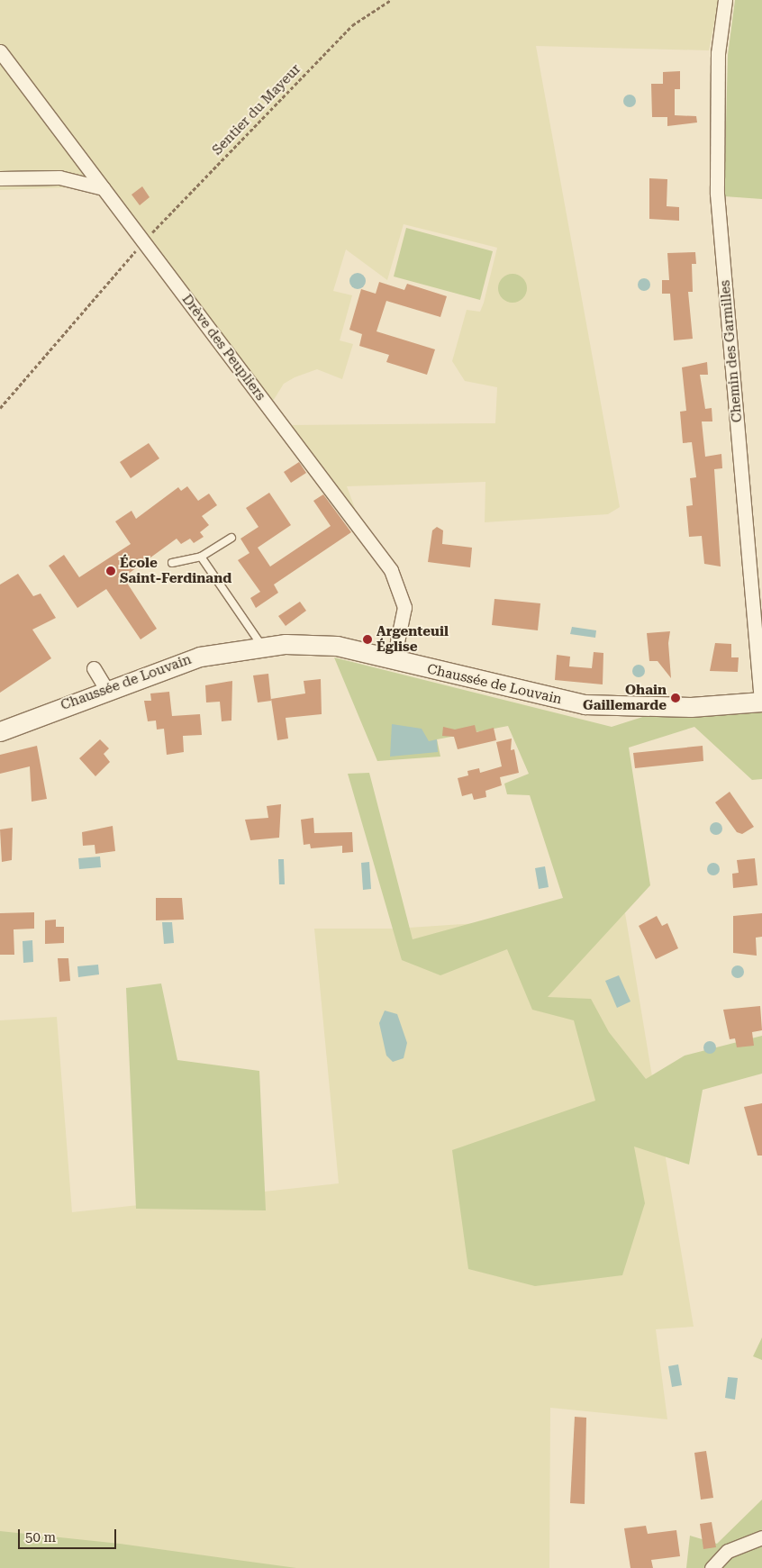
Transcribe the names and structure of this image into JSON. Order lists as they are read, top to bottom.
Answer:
{
  "streets": {
    "main road": ["Chaussée de Louvain"],
    "street": ["Drève des Peupliers", "Chemin des Garmilles"],
    "path": ["Sentier du Mayeur"]
  },
  "crossings": [
    ["Sentier du Mayeur", "Drève des Peupliers"],
    ["Drève des Peupliers", "Chaussée de Louvain"],
    ["Chemin des Garmilles", "Chaussée de Louvain"]
  ],
  "places": ["École Saint-Ferdinand", "Argenteuil Église", "Ohain Gaillemarde"],
  "scale_bar": "50 m"
}
